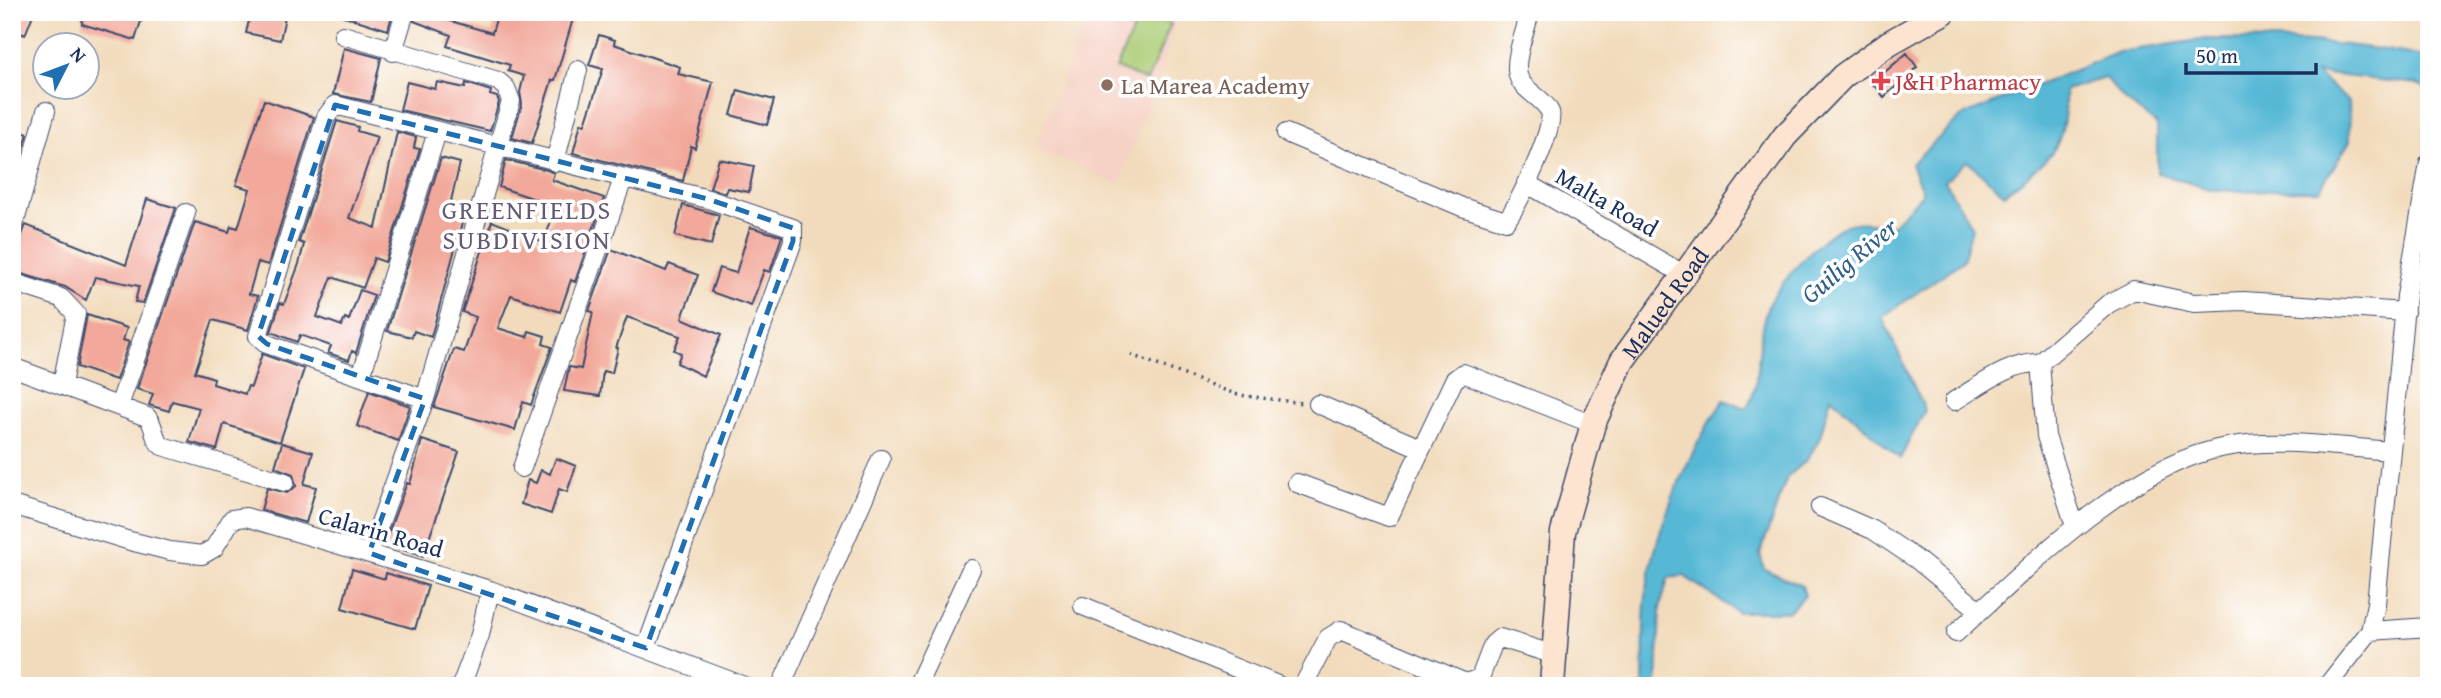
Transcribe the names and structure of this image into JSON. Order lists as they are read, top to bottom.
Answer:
{
  "streets": {
    "street": ["Malta Road", "Malued Road", "Calarin Road"]
  },
  "crossings": [
    ["Malta Road", "Malued Road"]
  ],
  "districts": ["GREENFIELDS SUBDIVISION"],
  "water": ["Guilig River"],
  "places": {
    "health": ["J&H Pharmacy"],
    "other": ["La Marea Academy"]
  },
  "scale_bar": "50 m",
  "north": "top right"
}
